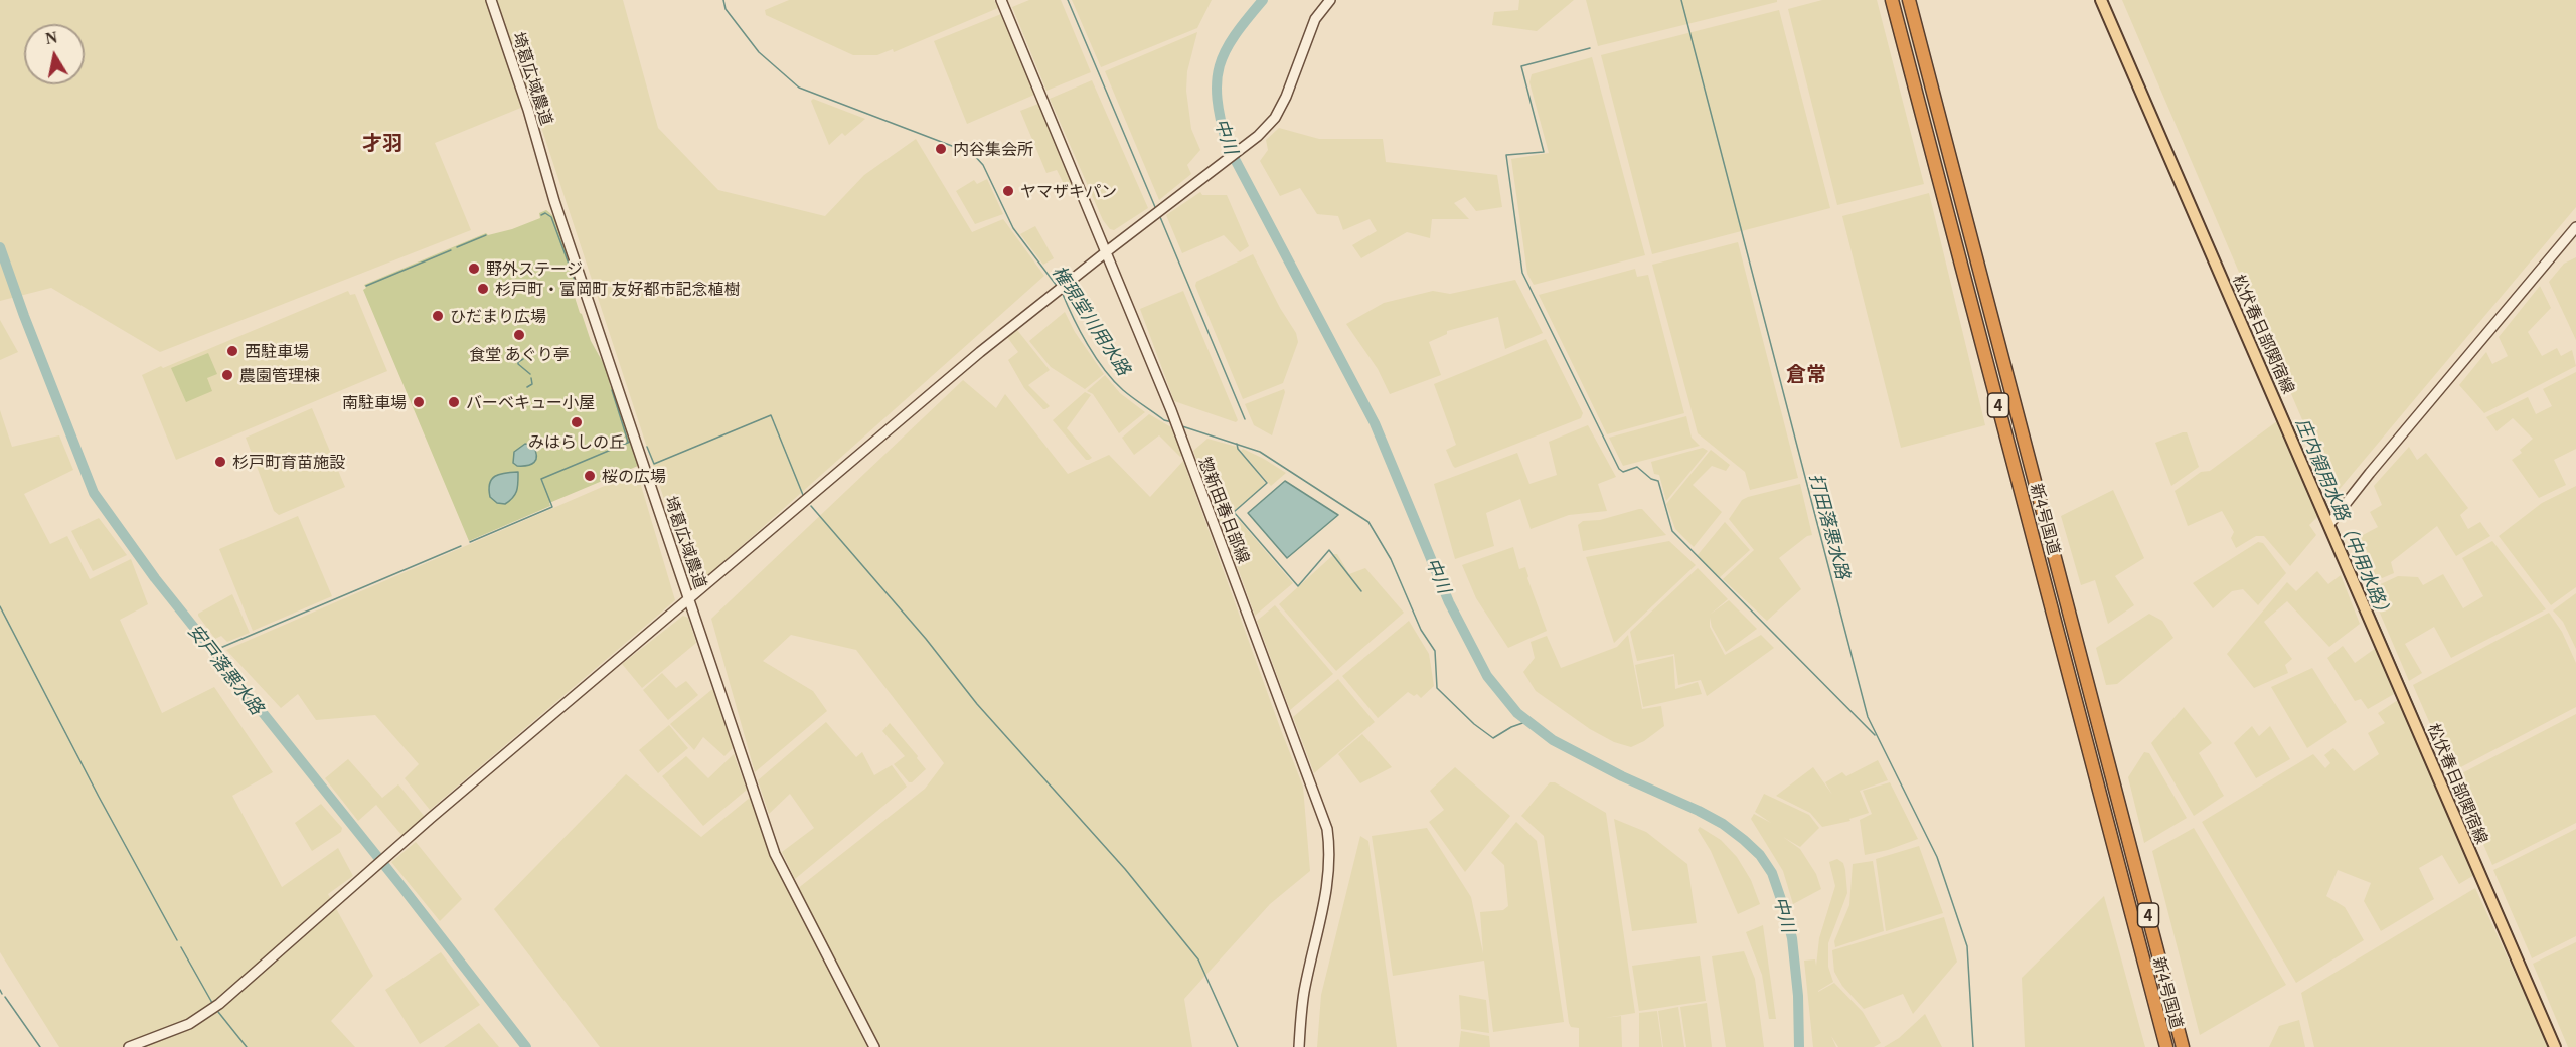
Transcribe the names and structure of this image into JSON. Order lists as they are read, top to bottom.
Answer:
{
  "streets": {
    "highway": ["4", "新4号国道"],
    "main road": ["松伏春日部関宿線"],
    "street": ["埼葛広域農道", "惣新田春日部線"]
  },
  "districts": ["才羽", "倉常"],
  "water": [
    "中川",
    "権現堂川用水路",
    "庄内領用水路（中用水路）",
    "打田落悪水路",
    "安戸落悪水路"
  ],
  "places": [
    "内谷集会所",
    "ヤマザキパン",
    "野外ステージ",
    "杉戸町・富岡町 友好都市記念植樹",
    "ひだまり広場",
    "食堂 あぐり亭",
    "西駐車場",
    "農園管理棟",
    "南駐車場",
    "バーベキュー小屋",
    "みはらしの丘",
    "杉戸町育苗施設",
    "桜の広場"
  ],
  "north": "top"
}
